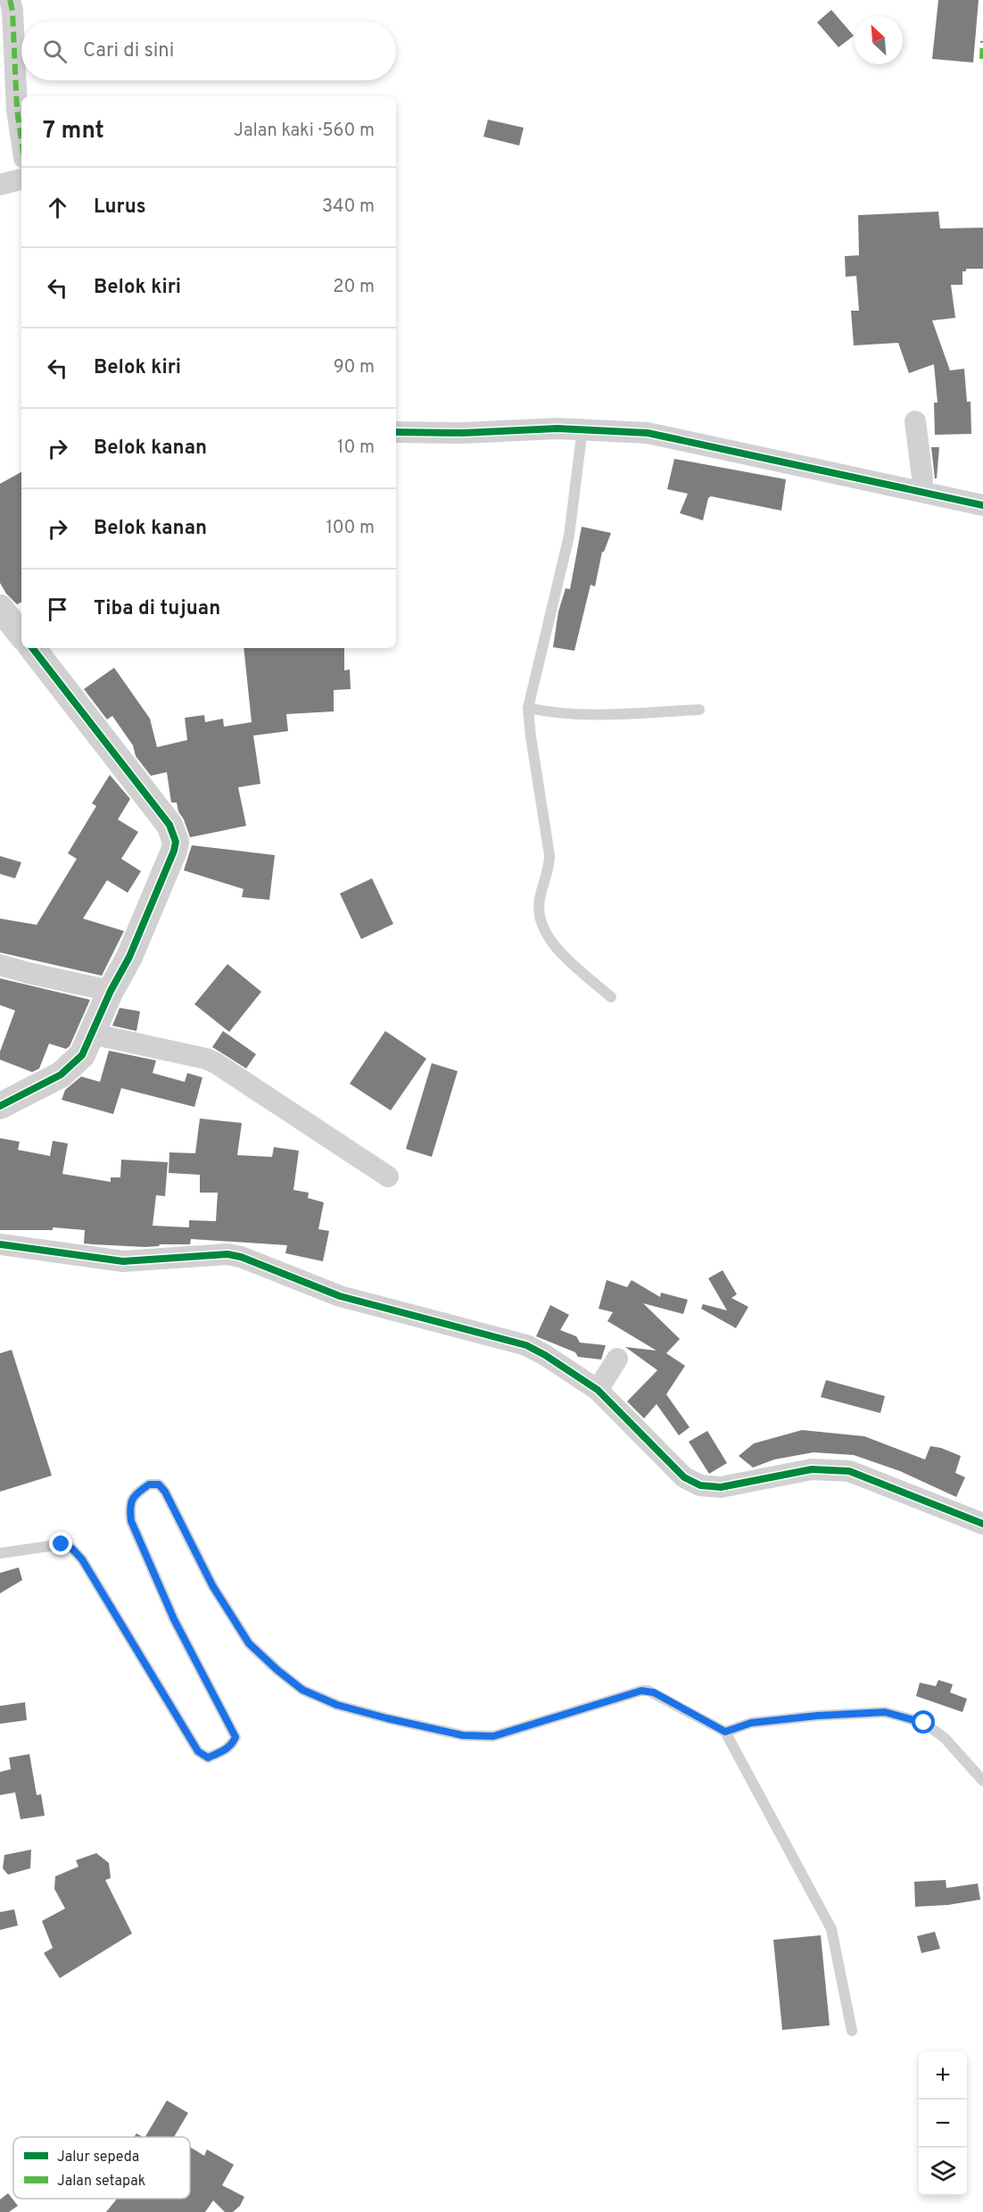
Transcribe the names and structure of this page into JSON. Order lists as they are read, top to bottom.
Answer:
{
  "legend": ["Jalur sepeda", "Jalan setapak"],
  "north": "top left",
  "page": {
    "search": "Cari di sini",
    "heading": ["7 mnt", "Jalan kaki · 560 m"],
    "list": [
      ["Lurus", "340 m"],
      ["Belok kiri", "20 m"],
      ["Belok kiri", "90 m"],
      ["Belok kanan", "10 m"],
      ["Belok kanan", "100 m"],
      "Tiba di tujuan"
    ],
    "map_buttons": ["+", "−"]
  }
}
